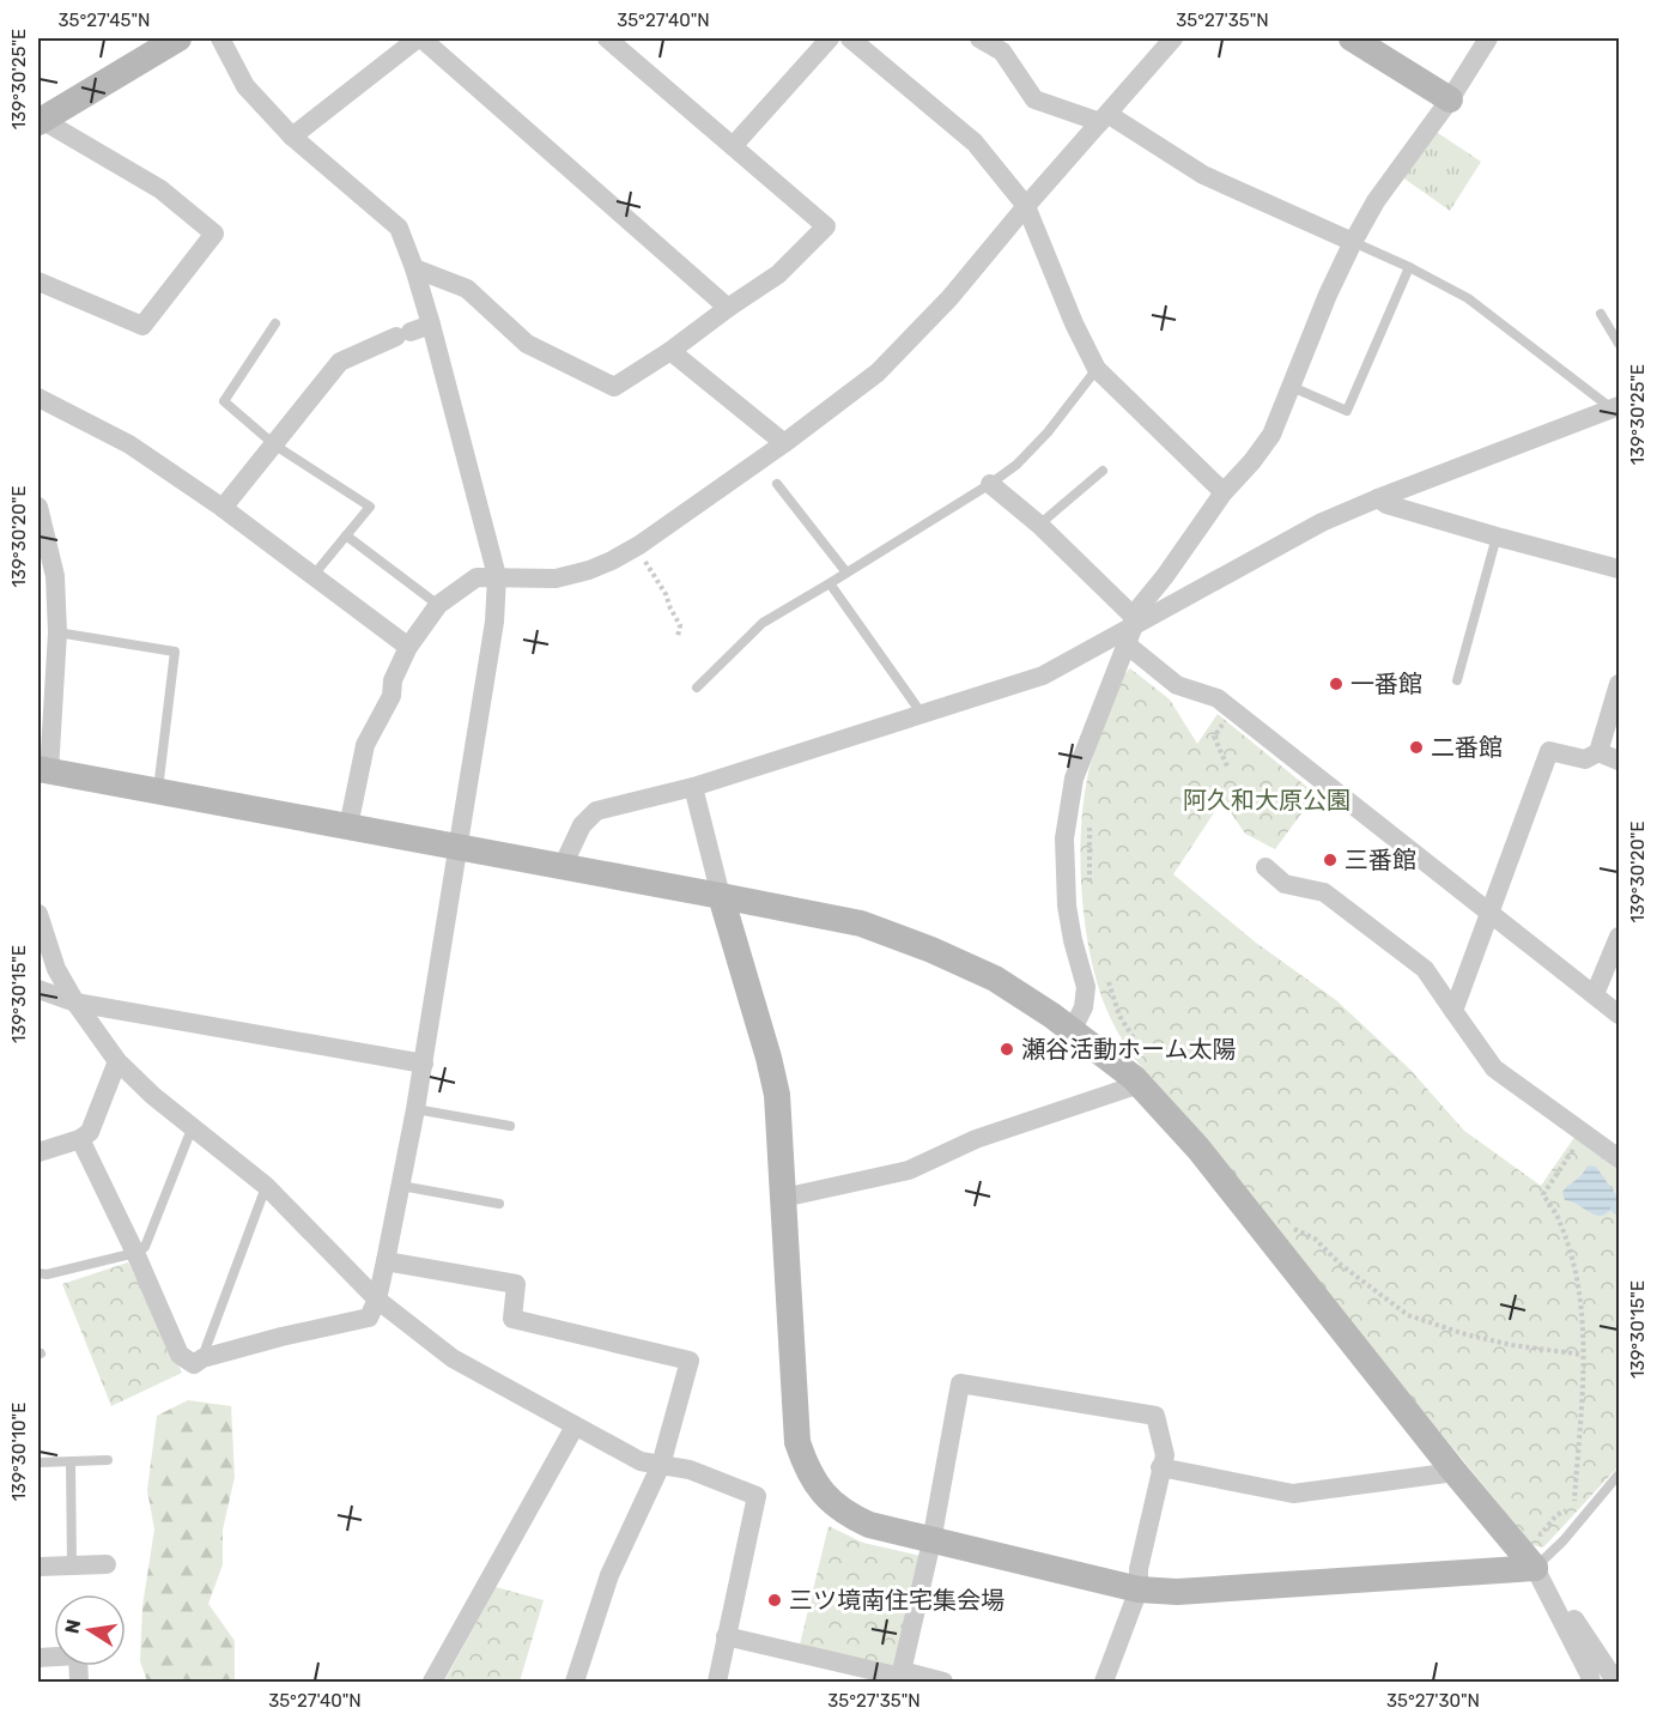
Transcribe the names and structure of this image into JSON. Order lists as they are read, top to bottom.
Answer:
{
  "parks": ["阿久和大原公園"],
  "places": [
    "一番館",
    "二番館",
    "三番館",
    "瀬谷活動ホーム太陽",
    "三ツ境南住宅集会場"
  ],
  "north": "left",
  "coordinates": [
    "35°27'45\"N",
    "35°27'40\"N",
    "35°27'35\"N",
    "139°30'25\"E",
    "139°30'20\"E",
    "139°30'15\"E",
    "139°30'10\"E",
    "35°27'30\"N"
  ]
}
